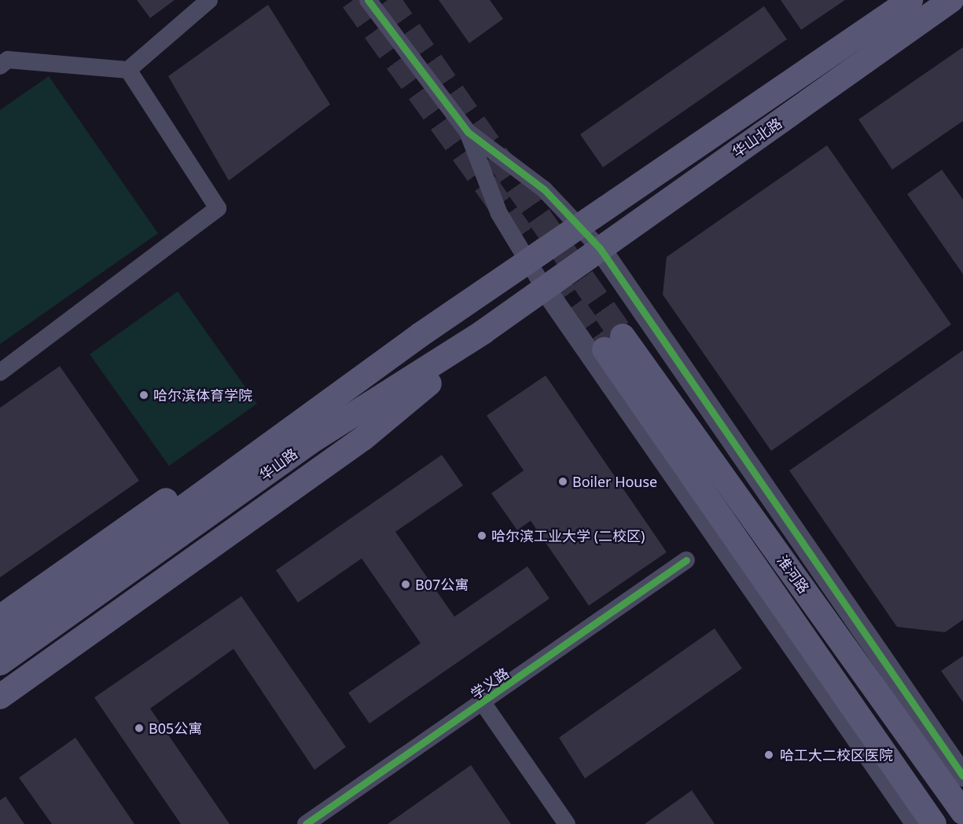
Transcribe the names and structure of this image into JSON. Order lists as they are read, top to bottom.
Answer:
{
  "streets": {
    "main road": ["华山北路", "华山路", "淮河路"],
    "street": ["学义路"]
  },
  "crossings": [
    ["华山北路", "华山路"]
  ],
  "places": [
    "哈尔滨体育学院",
    "Boiler House",
    "哈尔滨工业大学 (二校区)",
    "B07公寓",
    "B05公寓",
    "哈工大二校区医院"
  ]
}
